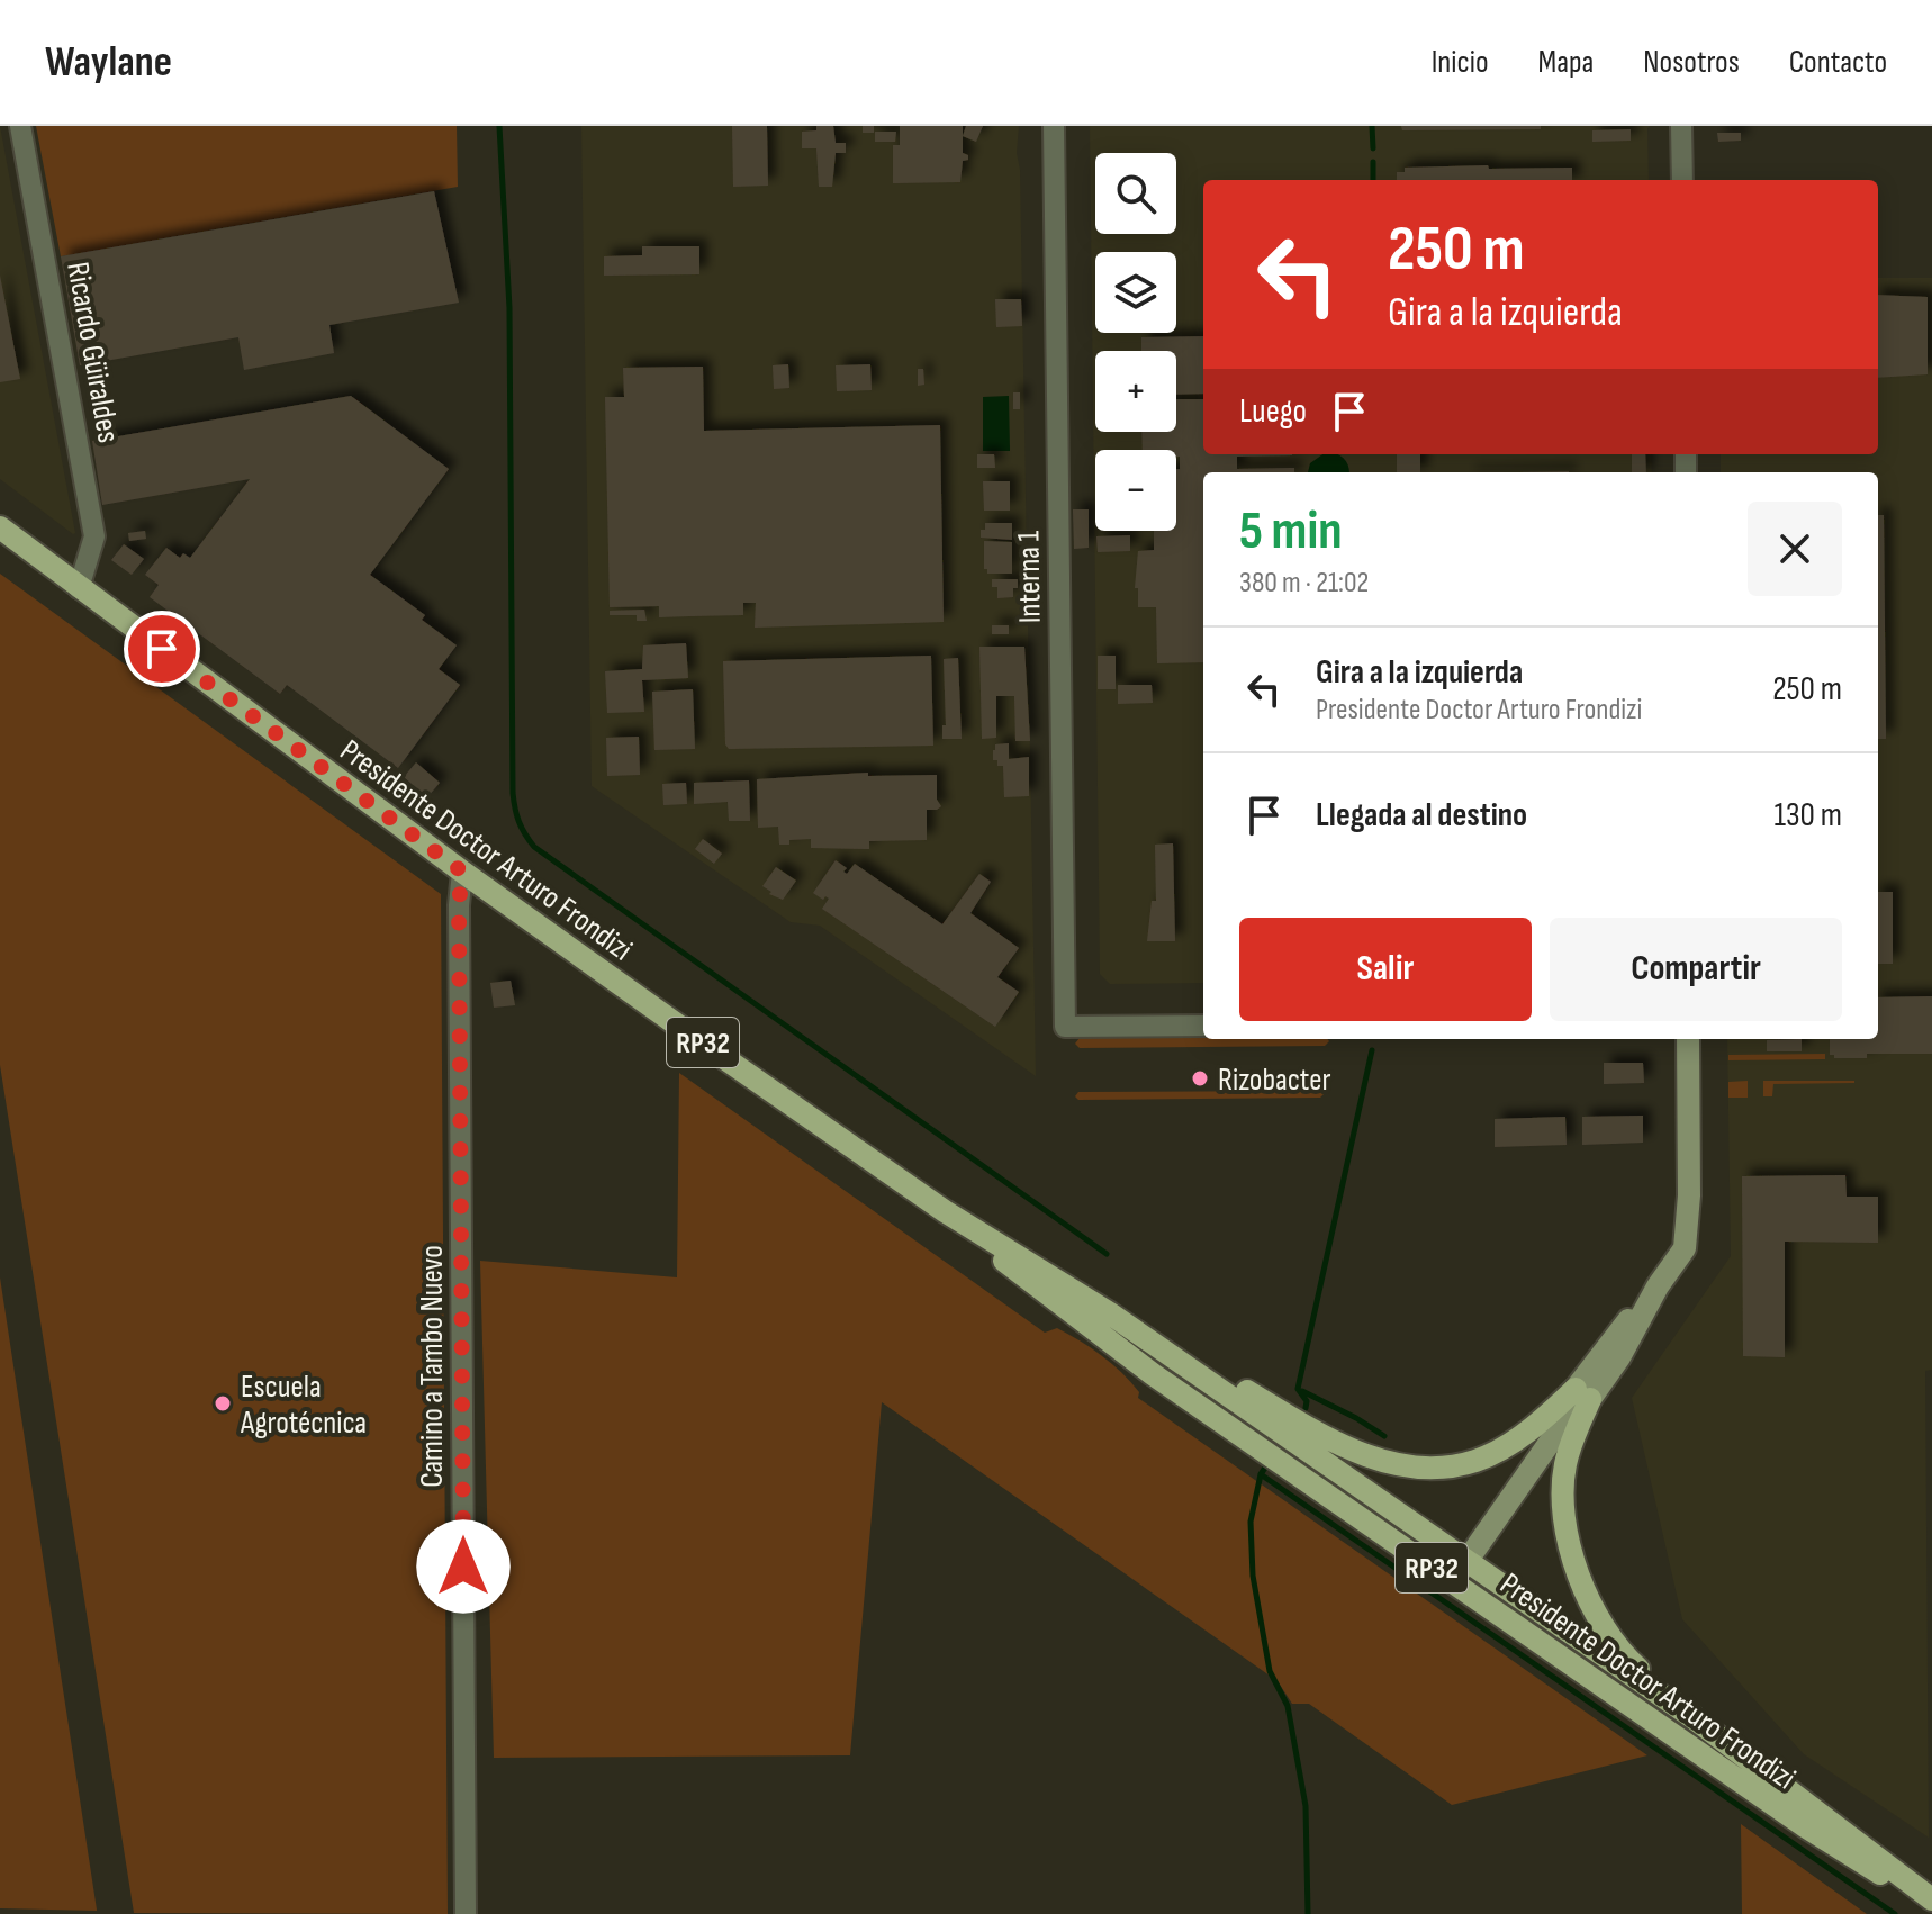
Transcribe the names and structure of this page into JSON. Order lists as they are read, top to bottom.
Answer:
{
  "streets": {
    "main road": ["Presidente Doctor Arturo Frondizi", "RP32"],
    "street": ["Ricardo Güiraldes", "Interna 1", "Camino a Tambo Nuevo"]
  },
  "crossings": [
    ["Ricardo Güiraldes", "Presidente Doctor Arturo Frondizi"],
    ["Presidente Doctor Arturo Frondizi", "Camino a Tambo Nuevo"]
  ],
  "places": ["Rizobacter", "Escuela Agrotécnica"],
  "page": {
    "header": "Waylane",
    "nav": [
      "Inicio",
      "Mapa",
      "Nosotros",
      "Contacto"
    ],
    "map_buttons": ["+", "−"],
    "turn": ["250 m", "Gira a la izquierda"],
    "then": "Luego",
    "heading": ["5 min", "380 m · 21:02"],
    "list": [
      {
        "name": "Gira a la izquierda",
        "note": "Presidente Doctor Arturo Frondizi",
        "value": "250 m"
      },
      {
        "name": "Llegada al destino",
        "value": "130 m"
      }
    ],
    "buttons": ["Salir", "Compartir"]
  }
}
